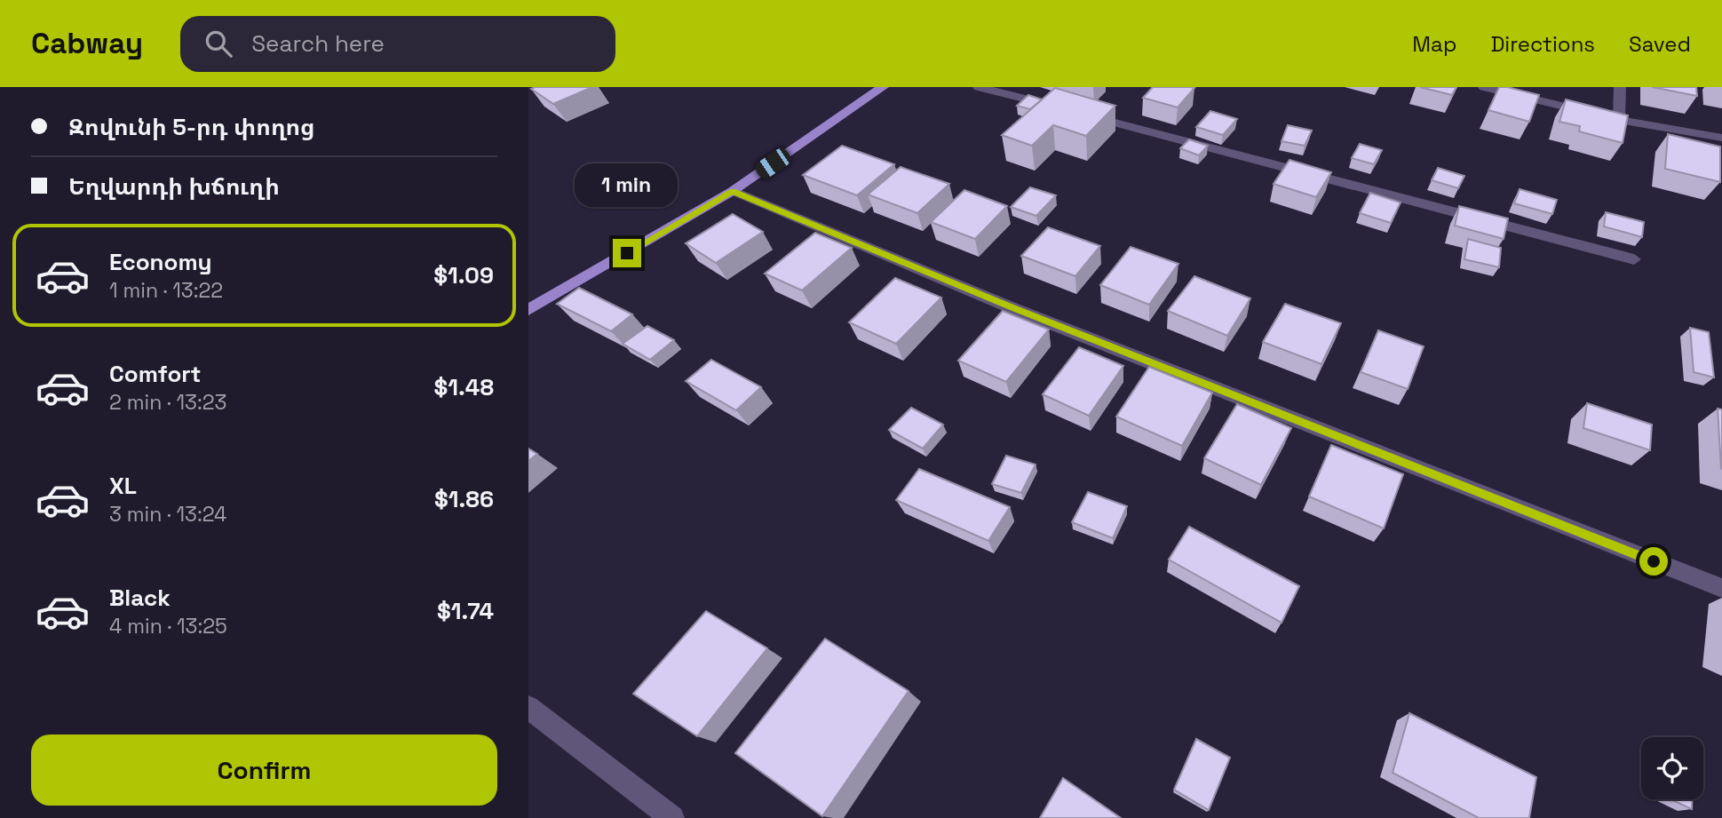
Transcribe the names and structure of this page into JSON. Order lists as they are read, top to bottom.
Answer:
{
  "page": {
    "header": "Cabway",
    "search": "Search here",
    "nav": ["Map", "Directions", "Saved"],
    "banner": ["Զովունի 5-րդ փողոց", "Եղվարդի խճուղի"],
    "bubble": "1 min",
    "list": [
      {
        "name": "Economy",
        "note": "1 min · 13:22",
        "value": "$1.09"
      },
      {
        "name": "Comfort",
        "note": "2 min · 13:23",
        "value": "$1.48"
      },
      {
        "name": "XL",
        "note": "3 min · 13:24",
        "value": "$1.86"
      },
      {
        "name": "Black",
        "note": "4 min · 13:25",
        "value": "$1.74"
      }
    ],
    "buttons": "Confirm"
  }
}
